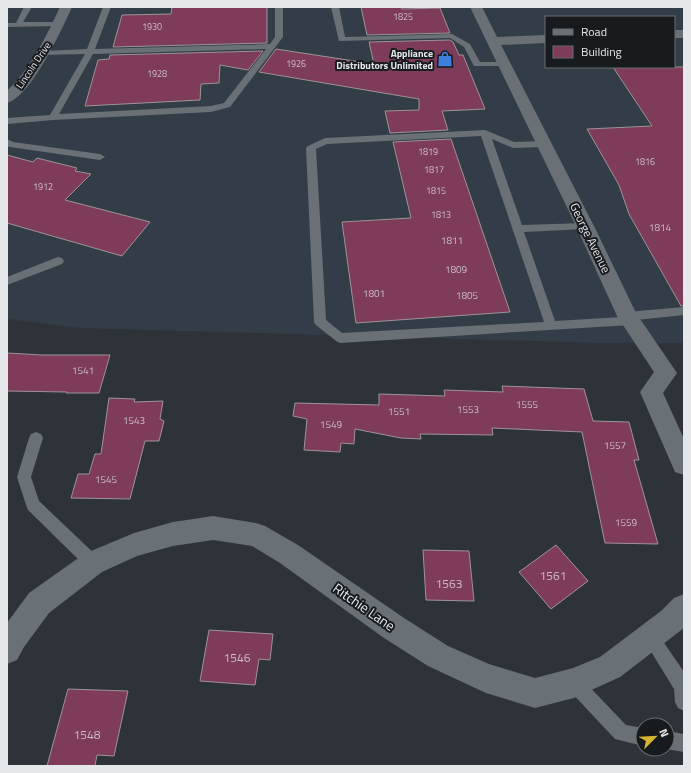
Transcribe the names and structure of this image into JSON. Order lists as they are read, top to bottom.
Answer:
{
  "streets": {
    "street": ["Lincoln Drive", "George Avenue", "Ritchie Lane"]
  },
  "places": {
    "shop": ["Appliance Distributors Unlimited"]
  },
  "house_numbers": [
    "1825",
    "1930",
    "1926",
    "1928",
    "1819",
    "1816",
    "1817",
    "1912",
    "1815",
    "1813",
    "1814",
    "1811",
    "1809",
    "1801",
    "1805",
    "1541",
    "1555",
    "1553",
    "1551",
    "1543",
    "1549",
    "1557",
    "1545",
    "1559",
    "1561",
    "1563",
    "1546",
    "1548"
  ],
  "legend": ["Road", "Building"],
  "north": "top right"
}
